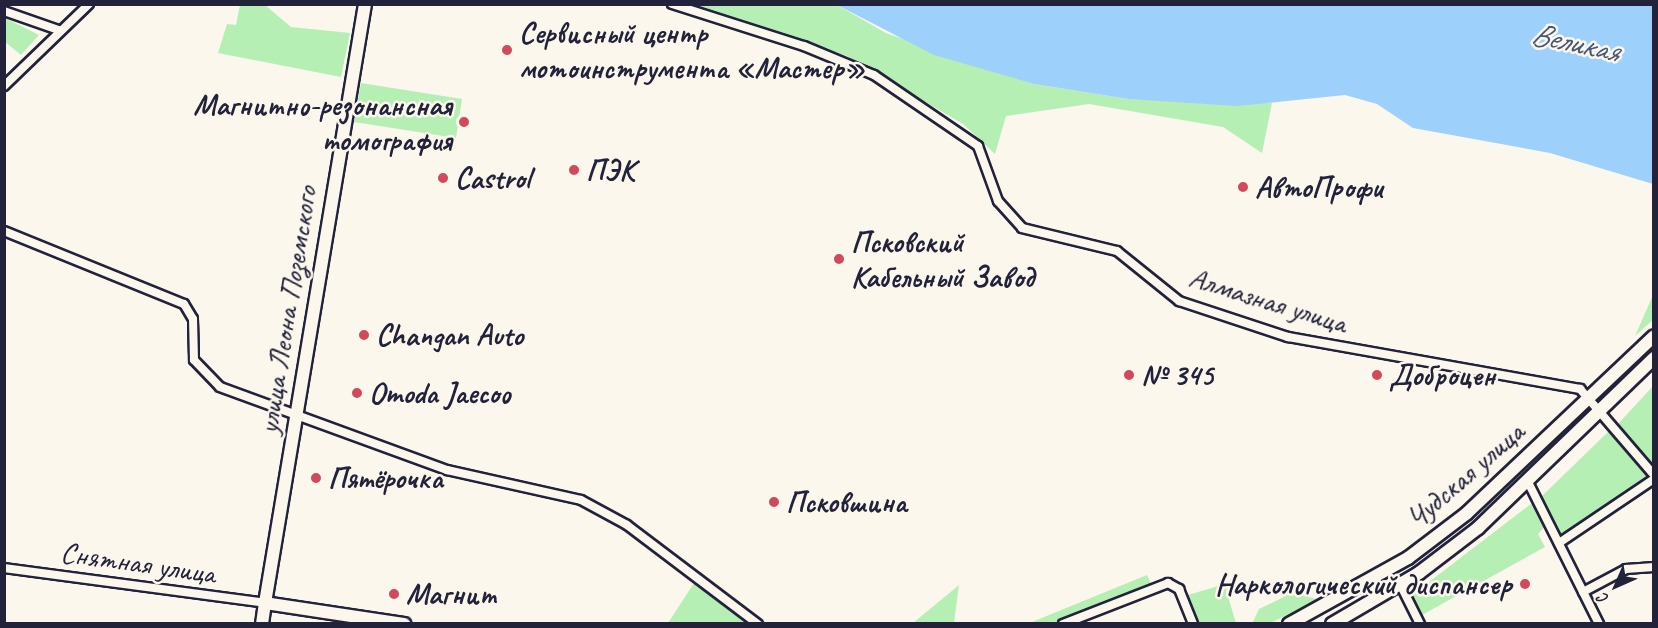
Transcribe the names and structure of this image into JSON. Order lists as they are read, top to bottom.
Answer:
{
  "streets": {
    "main road": ["улица Леона Поземского", "Чудская улица"],
    "street": ["Алмазная улица", "Снятная улица"]
  },
  "crossings": [
    ["Алмазная улица", "Чудская улица"],
    ["улица Леона Поземского", "Снятная улица"]
  ],
  "water": ["Великая"],
  "places": [
    "Сервисный центр мотоинструмента «Мастер»",
    "Магнитно-резонансная томография",
    "ПЭК",
    "Castrol",
    "АвтоПрофи",
    "Псковский Кабельный Завод",
    "Changan Auto",
    "№ 345",
    "Доброцен",
    "Omoda Jaecoo",
    "Пятёрочка",
    "Псковшина",
    "Наркологический диспансер",
    "Магнит"
  ],
  "north": "bottom left"
}
